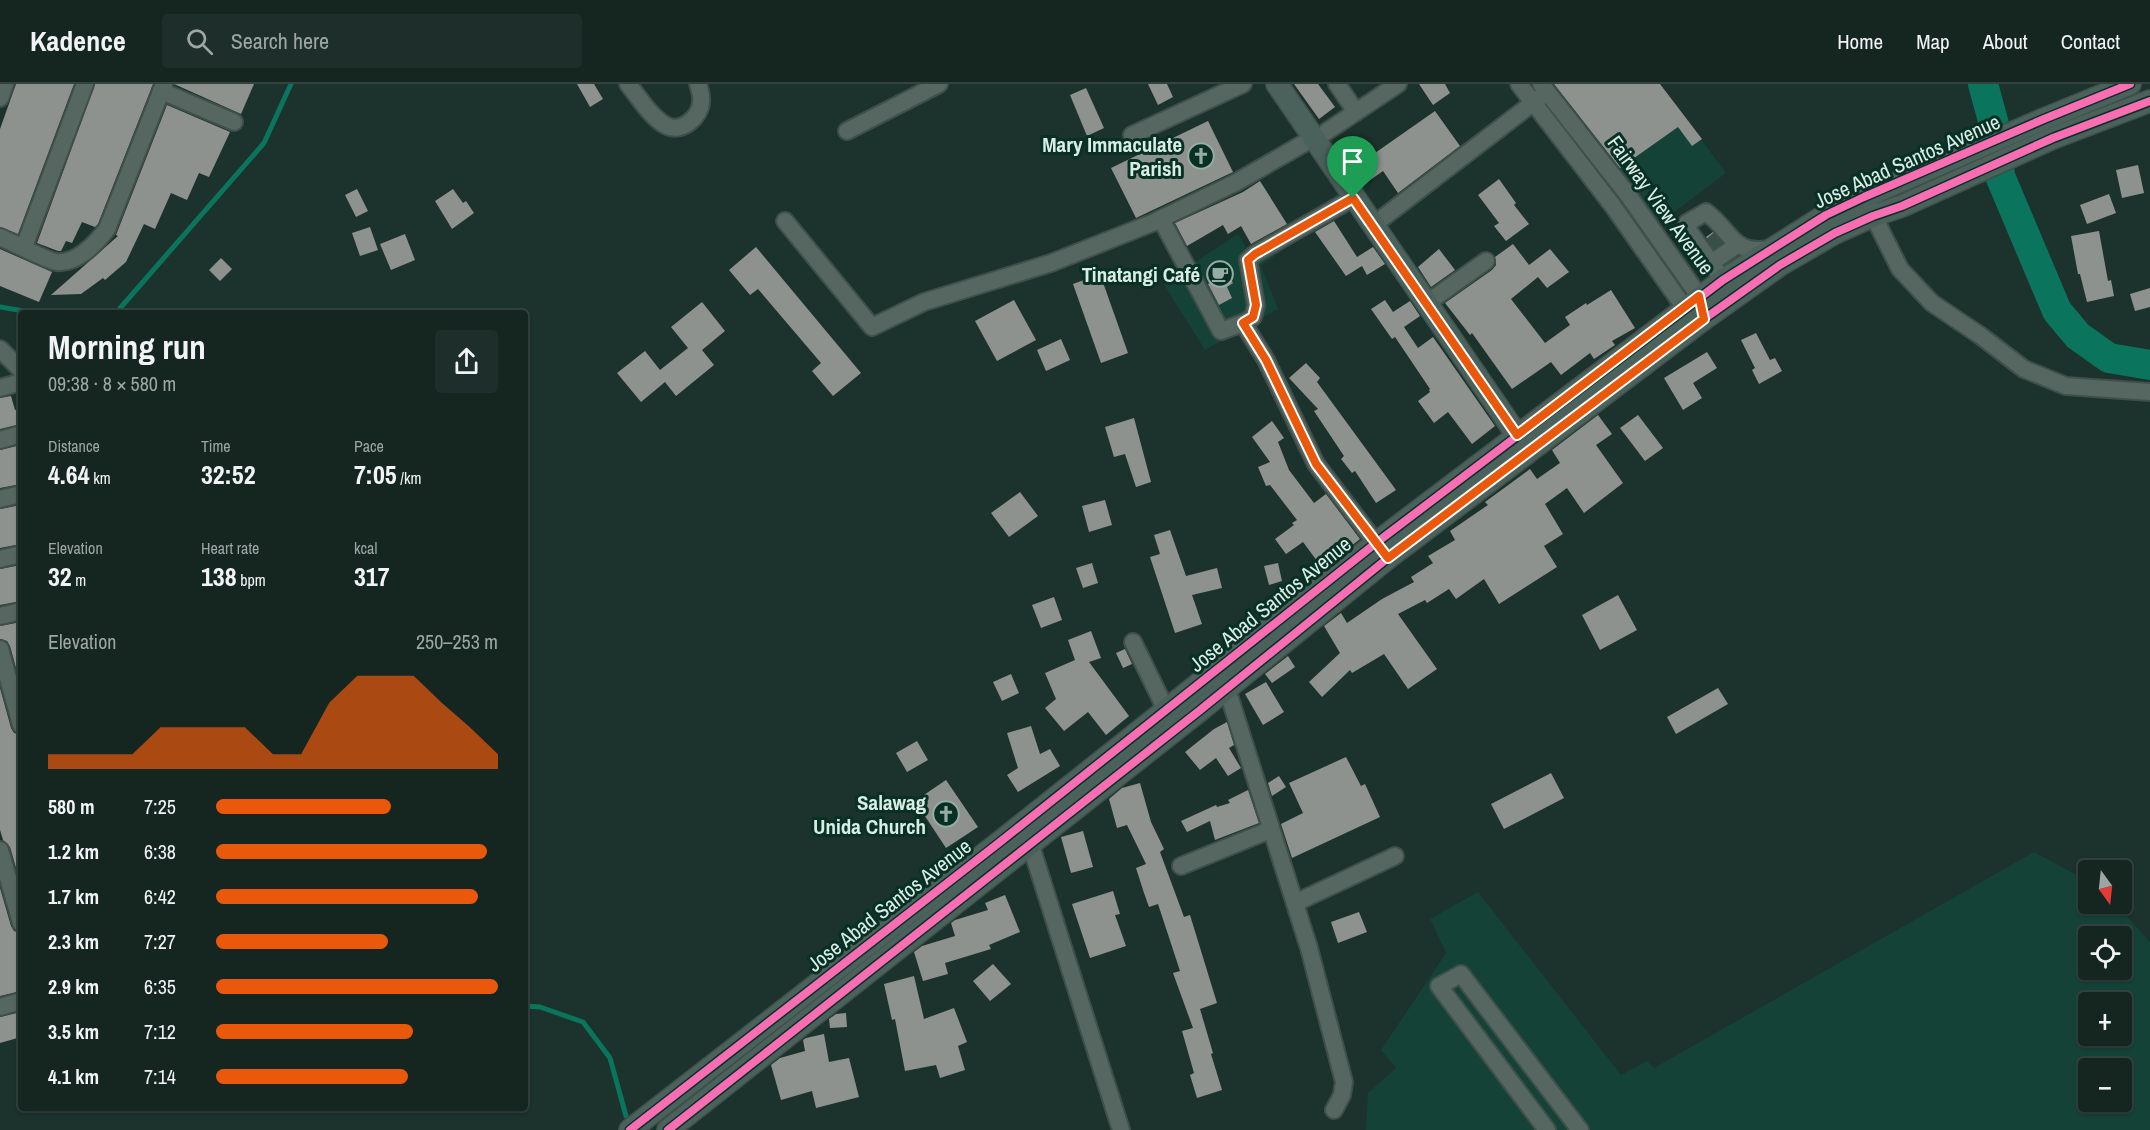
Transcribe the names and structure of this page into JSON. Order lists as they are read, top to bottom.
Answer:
{
  "streets": {
    "main road": ["Jose Abad Santos Avenue"],
    "street": ["Fairway View Avenue"]
  },
  "crossings": [
    ["Jose Abad Santos Avenue", "Fairway View Avenue"]
  ],
  "places": {
    "church": ["Mary Immaculate Parish", "Salawag Unida Church"],
    "cafe": ["Tinatangi Café"]
  },
  "north": "bottom",
  "page": {
    "header": "Kadence",
    "search": "Search here",
    "nav": [
      "Home",
      "Map",
      "About",
      "Contact"
    ],
    "heading": ["Morning run", "09:38 · 8 × 580 m"],
    "stats": [
      ["Distance", "4.64 km"],
      ["Time", "32:52"],
      ["Pace", "7:05 /km"],
      ["Elevation", "32 m"],
      ["Heart rate", "138 bpm"],
      ["kcal", "317"]
    ],
    "chart": ["Elevation", "250–253 m"],
    "list": [
      {
        "name": "580 m",
        "note": "7:25"
      },
      {
        "name": "1.2 km",
        "note": "6:38"
      },
      {
        "name": "1.7 km",
        "note": "6:42"
      },
      {
        "name": "2.3 km",
        "note": "7:27"
      },
      {
        "name": "2.9 km",
        "note": "6:35"
      },
      {
        "name": "3.5 km",
        "note": "7:12"
      },
      {
        "name": "4.1 km",
        "note": "7:14"
      }
    ],
    "map_buttons": ["+", "−"]
  }
}
